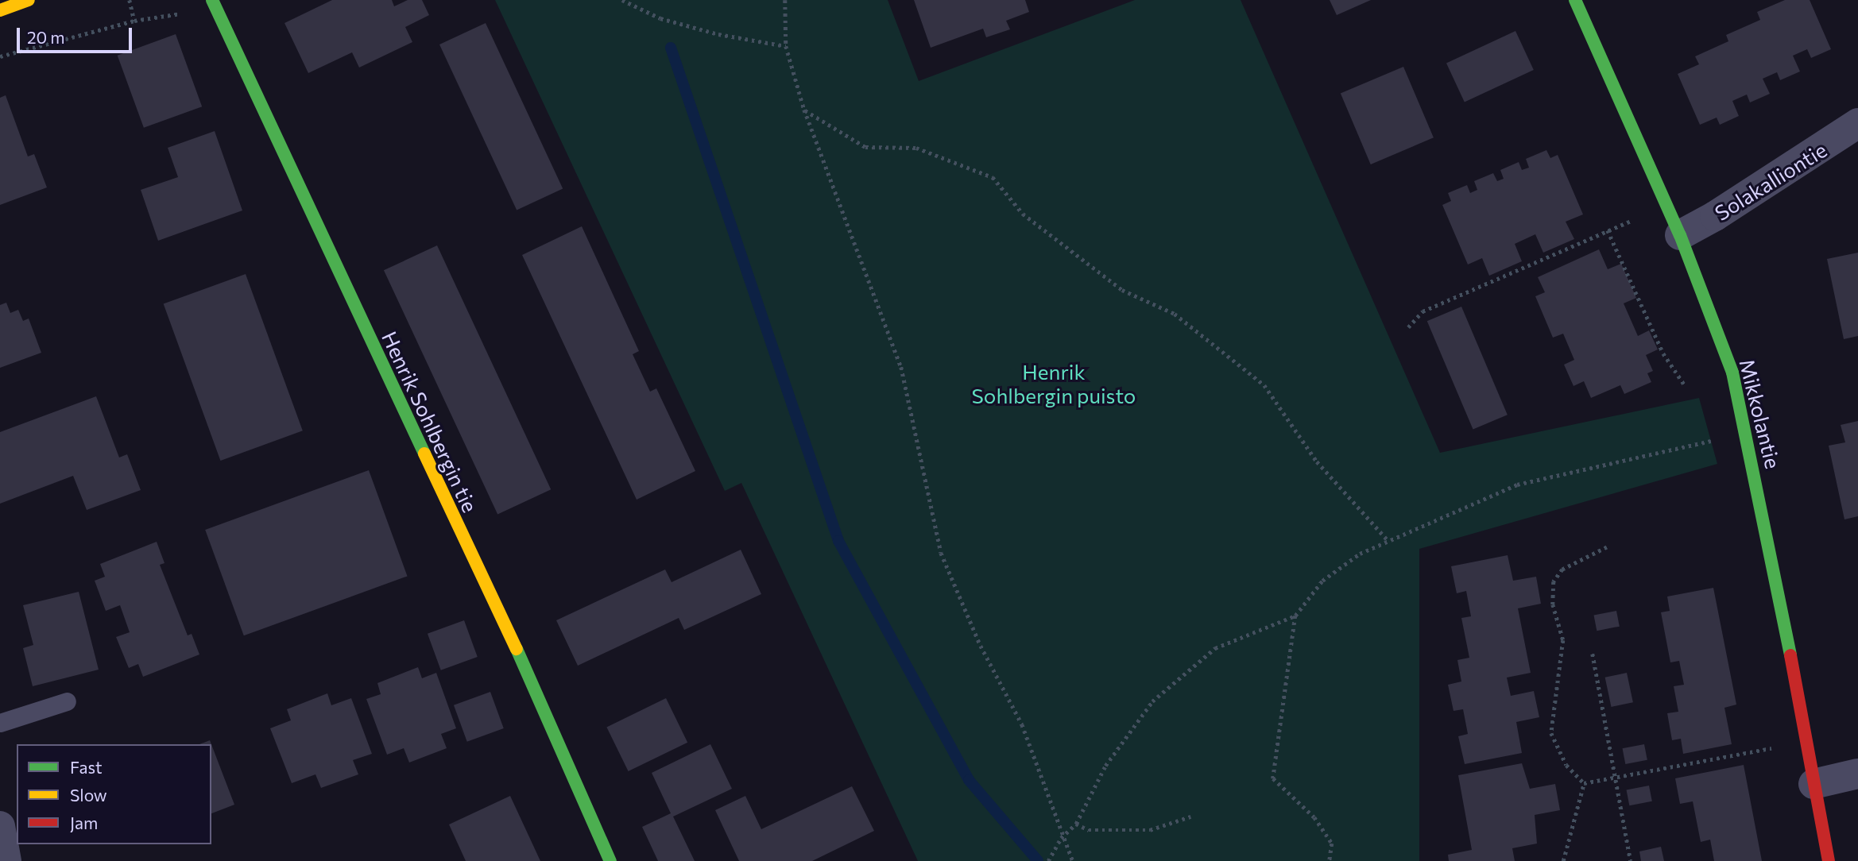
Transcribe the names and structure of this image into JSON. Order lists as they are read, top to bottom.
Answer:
{
  "streets": {
    "street": ["Solakalliontie", "Mikkolantie", "Henrik Sohlbergin tie"]
  },
  "crossings": [
    ["Solakalliontie", "Mikkolantie"]
  ],
  "parks": ["Henrik Sohlbergin puisto"],
  "legend": ["Fast", "Slow", "Jam"],
  "scale_bar": "20 m"
}
